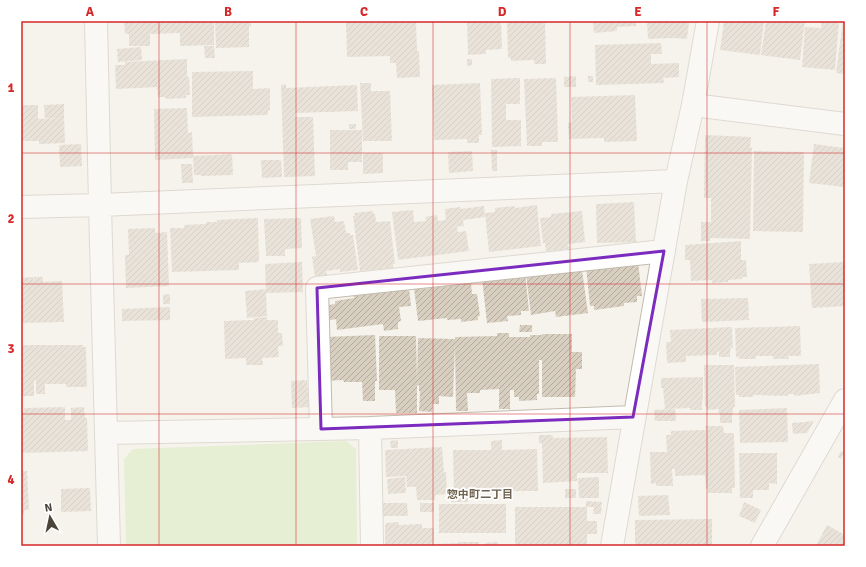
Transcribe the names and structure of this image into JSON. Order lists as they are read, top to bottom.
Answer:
{
  "districts": ["惣中町二丁目"],
  "north": "top",
  "grid": {
    "columns": [
      "A",
      "B",
      "C",
      "D",
      "E",
      "F"
    ],
    "rows": [
      "1",
      "2",
      "3",
      "4"
    ]
  }
}
